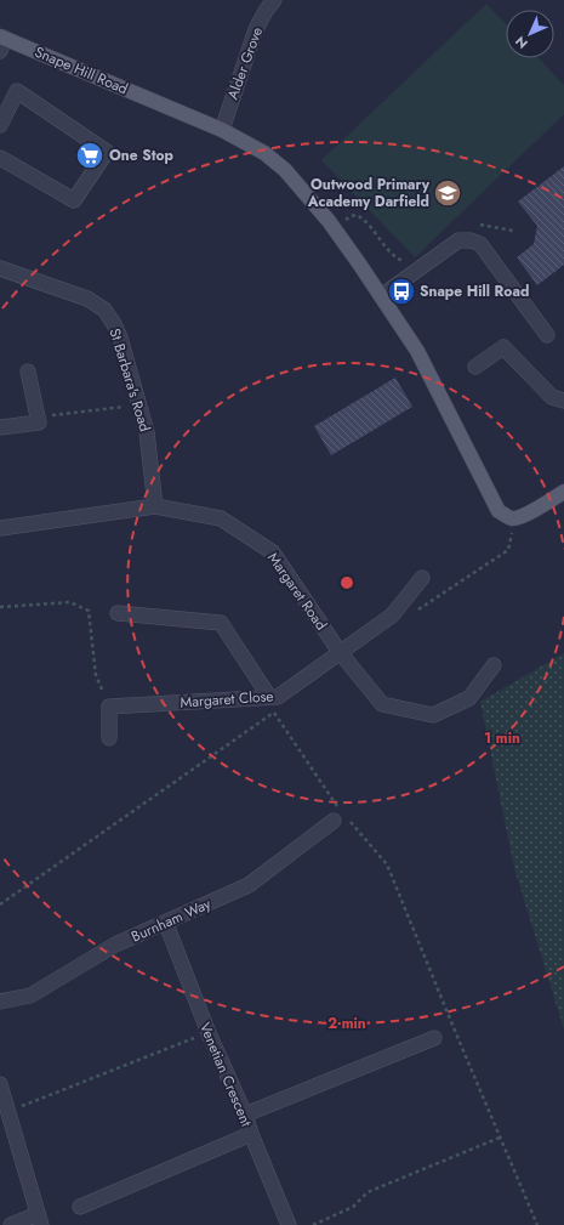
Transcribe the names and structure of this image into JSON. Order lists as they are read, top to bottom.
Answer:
{
  "streets": {
    "main road": ["Snape Hill Road"],
    "street": [
      "Alder Grove",
      "St Barbara's Road",
      "Margaret Road",
      "Margaret Close",
      "Burnham Way",
      "Venetian Crescent"
    ]
  },
  "crossings": [
    ["Alder Grove", "Snape Hill Road"],
    ["St Barbara's Road", "Margaret Road"],
    ["Margaret Road", "Margaret Close"],
    ["Burnham Way", "Venetian Crescent"]
  ],
  "places": {
    "supermarket": ["One Stop"],
    "school or university": ["Outwood Primary Academy Darfield"],
    "bus stop": ["Snape Hill Road"]
  },
  "north": "bottom left",
  "rings": ["1 min", "2 min"]
}
